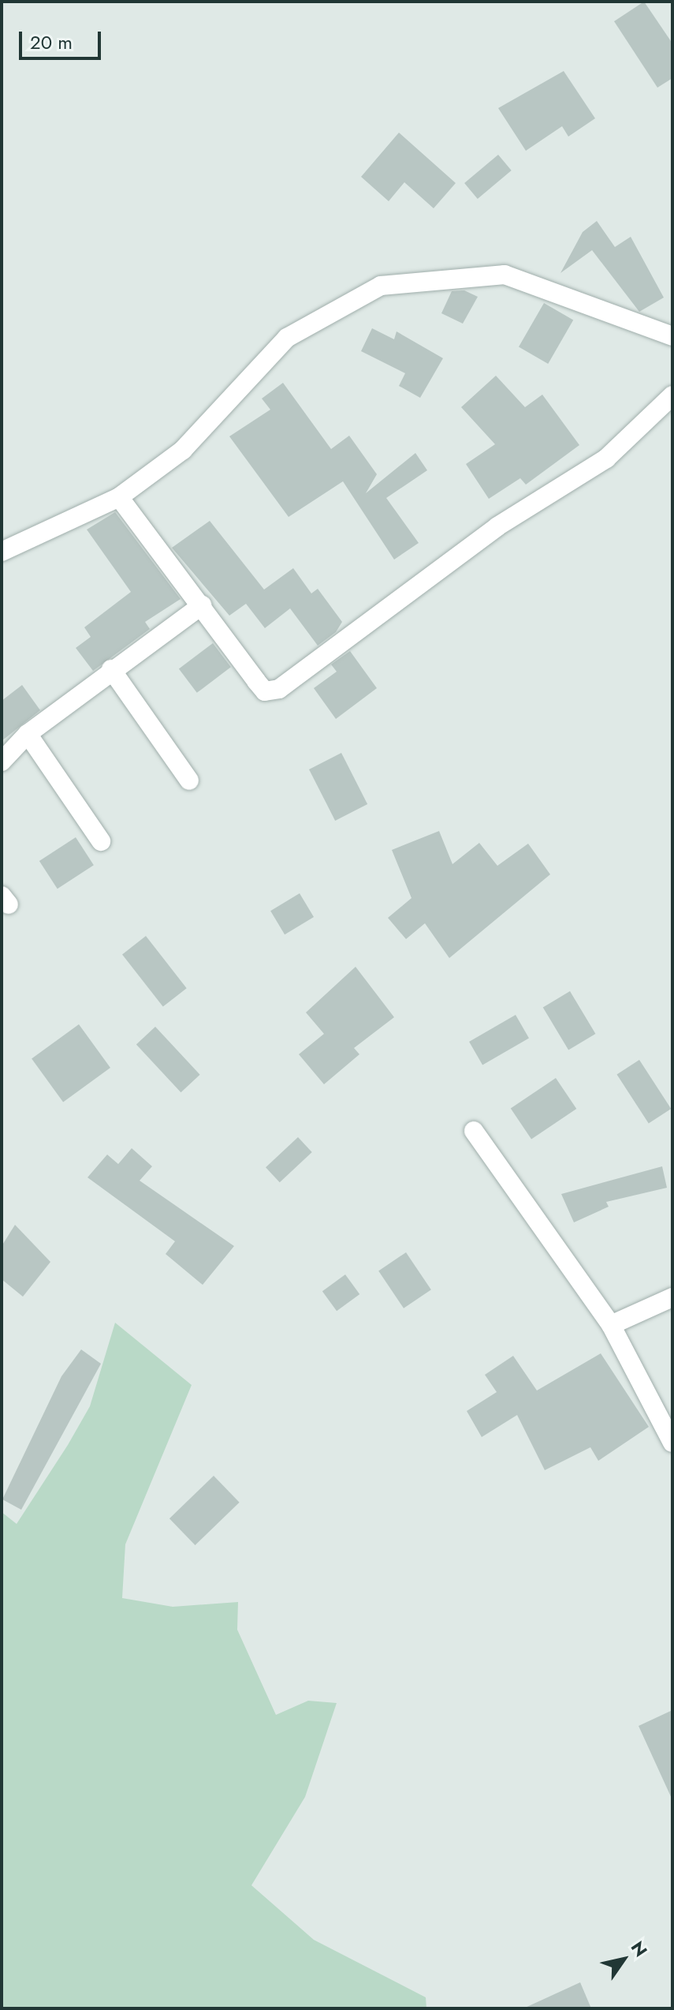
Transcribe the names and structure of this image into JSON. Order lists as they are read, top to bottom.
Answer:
{
  "scale_bar": "20 m",
  "north": "top right"
}
